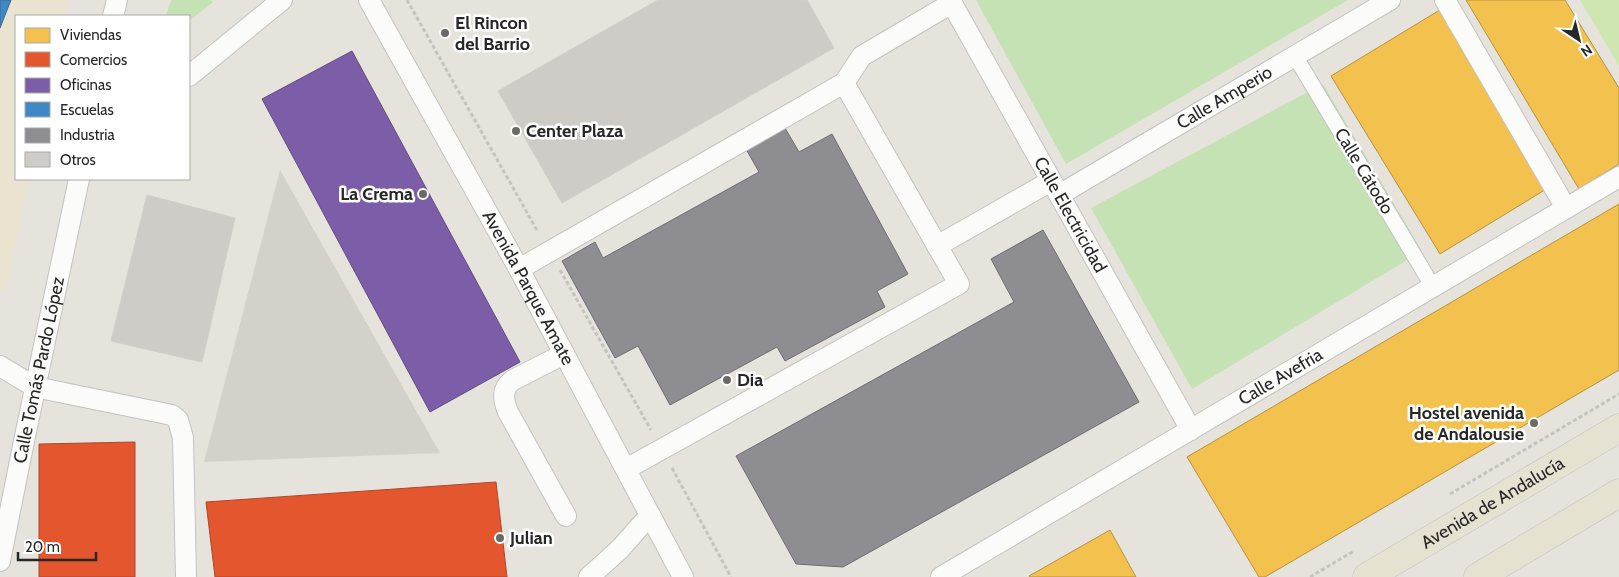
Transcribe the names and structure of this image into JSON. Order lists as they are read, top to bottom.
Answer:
{
  "streets": {
    "main road": ["Avenida de Andalucía"],
    "street": [
      "Calle Amperio",
      "Calle Cátodo",
      "Calle Electricidad",
      "Avenida Parque Amate",
      "Calle Tomás Pardo López",
      "Calle Avefria"
    ]
  },
  "crossings": [
    ["Calle Amperio", "Calle Cátodo"],
    ["Calle Amperio", "Calle Electricidad"],
    ["Calle Cátodo", "Calle Avefria"],
    ["Calle Electricidad", "Calle Avefria"]
  ],
  "places": [
    "El Rincon del Barrio",
    "Center Plaza",
    "La Crema",
    "Dia",
    "Hostel avenida de Andalousie",
    "Julian"
  ],
  "legend": [
    "Viviendas",
    "Comercios",
    "Oficinas",
    "Escuelas",
    "Industria",
    "Otros"
  ],
  "scale_bar": "20 m",
  "north": "bottom right"
}
